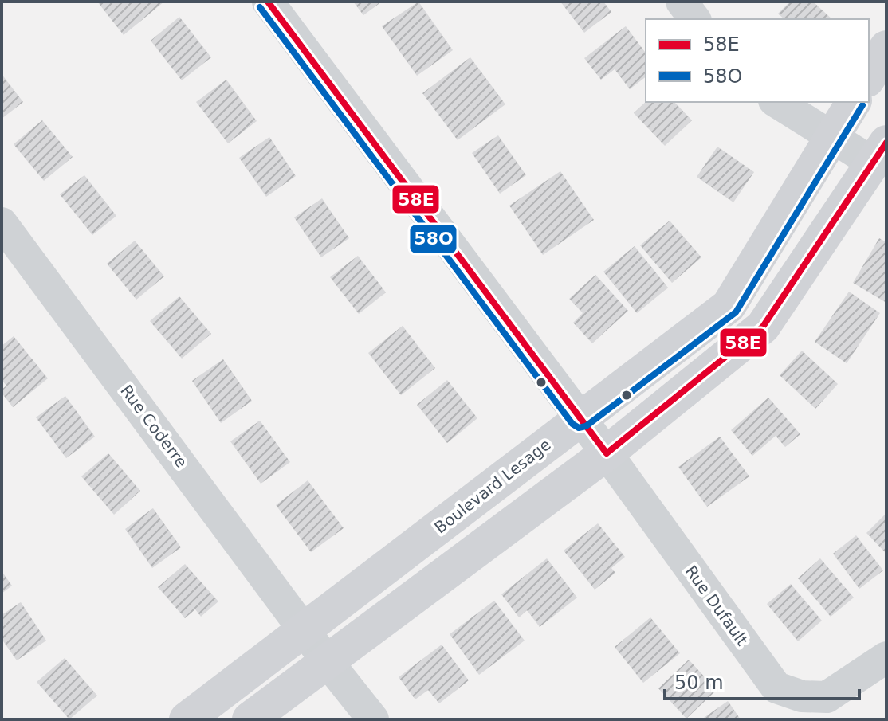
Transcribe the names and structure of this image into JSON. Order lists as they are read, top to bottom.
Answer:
{
  "streets": {
    "street": ["Rue Coderre", "Boulevard Lesage", "Rue Dufault"]
  },
  "crossings": [
    ["Rue Coderre", "Boulevard Lesage"],
    ["Boulevard Lesage", "Rue Dufault"]
  ],
  "lines": ["transit line 58E", "transit line 58O"],
  "legend": ["58E", "58O"],
  "scale_bar": "50 m"
}
